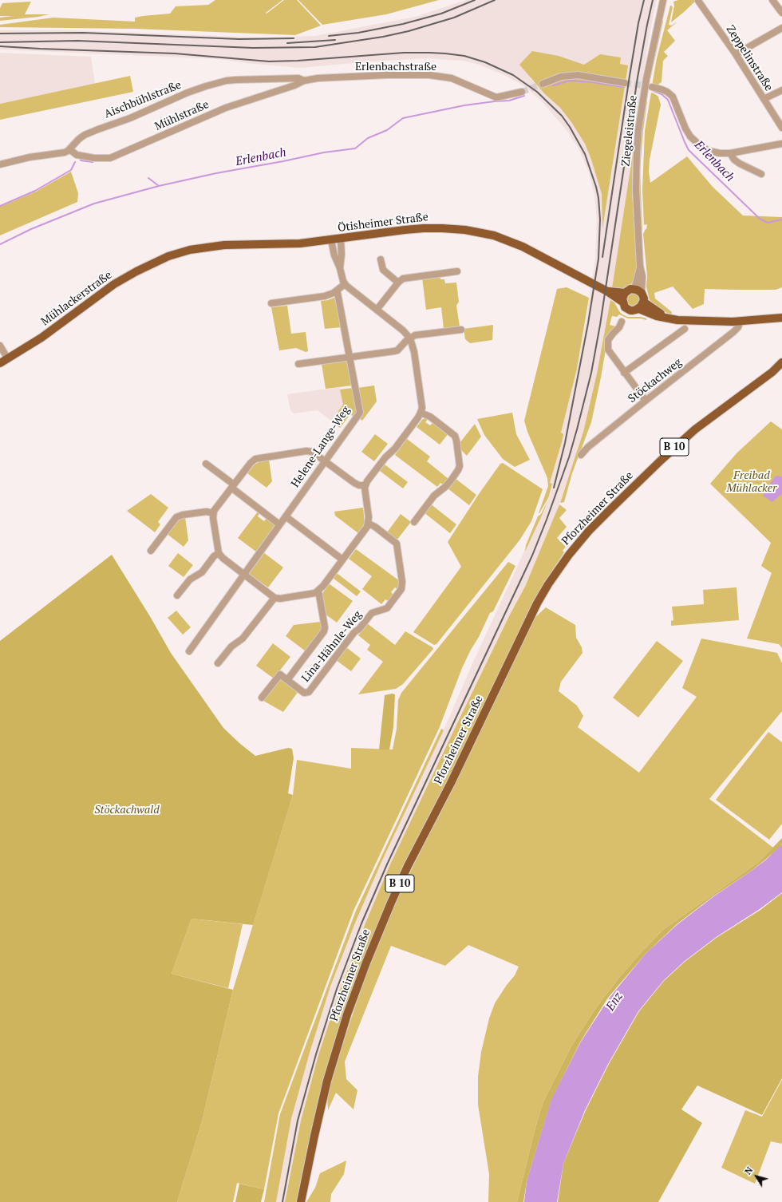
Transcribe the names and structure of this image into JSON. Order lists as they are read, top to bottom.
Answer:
{
  "streets": {
    "main road": [
      "Ötisheimer Straße",
      "Mühlackerstraße",
      "B 10",
      "Pforzheimer Straße"
    ],
    "street": [
      "Zeppelinstraße",
      "Erlenbachstraße",
      "Aischbühlstraße",
      "Mühlstraße",
      "Ziegeleistraße",
      "Stöckachweg",
      "Helene-Lange-Weg",
      "Lina-Hähnle-Weg"
    ]
  },
  "crossings": [
    ["Erlenbachstraße", "Aischbühlstraße"],
    ["Erlenbachstraße", "Mühlstraße"],
    ["Aischbühlstraße", "Mühlstraße"],
    ["Ziegeleistraße", "Ötisheimer Straße"],
    ["Ötisheimer Straße", "Mühlackerstraße"]
  ],
  "water": ["Erlenbach", "Enz"],
  "parks": ["Freibad Mühlacker", "Stöckachwald"],
  "north": "top left"
}
